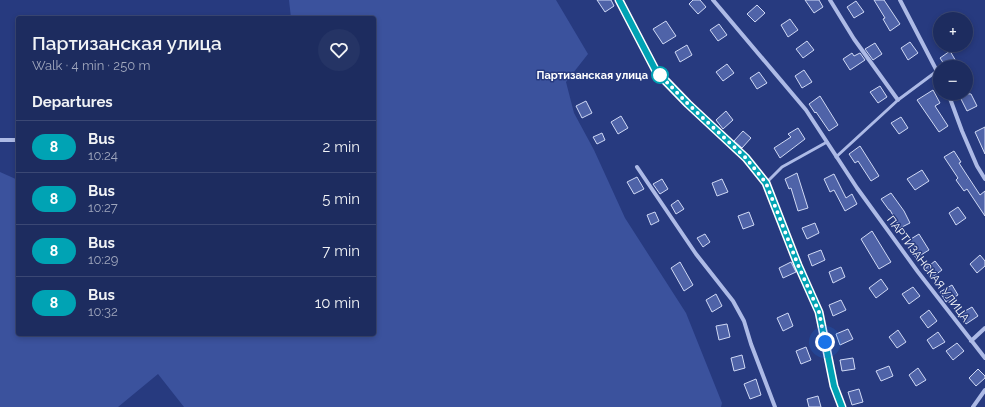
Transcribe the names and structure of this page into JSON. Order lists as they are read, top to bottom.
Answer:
{
  "streets": {
    "street": ["ПАРТИЗАНСКАЯ УЛИЦА"]
  },
  "places": ["Партизанская улица"],
  "lines": ["bus line 8"],
  "page": {
    "map_buttons": ["+", "−"],
    "heading": [
      ["Партизанская улица", "Walk · 4 min · 250 m"],
      "Departures"
    ],
    "list": [
      {
        "mark": "8",
        "name": "Bus",
        "note": "10:24",
        "value": "2 min"
      },
      {
        "mark": "8",
        "name": "Bus",
        "note": "10:27",
        "value": "5 min"
      },
      {
        "mark": "8",
        "name": "Bus",
        "note": "10:29",
        "value": "7 min"
      },
      {
        "mark": "8",
        "name": "Bus",
        "note": "10:32",
        "value": "10 min"
      }
    ]
  }
}
